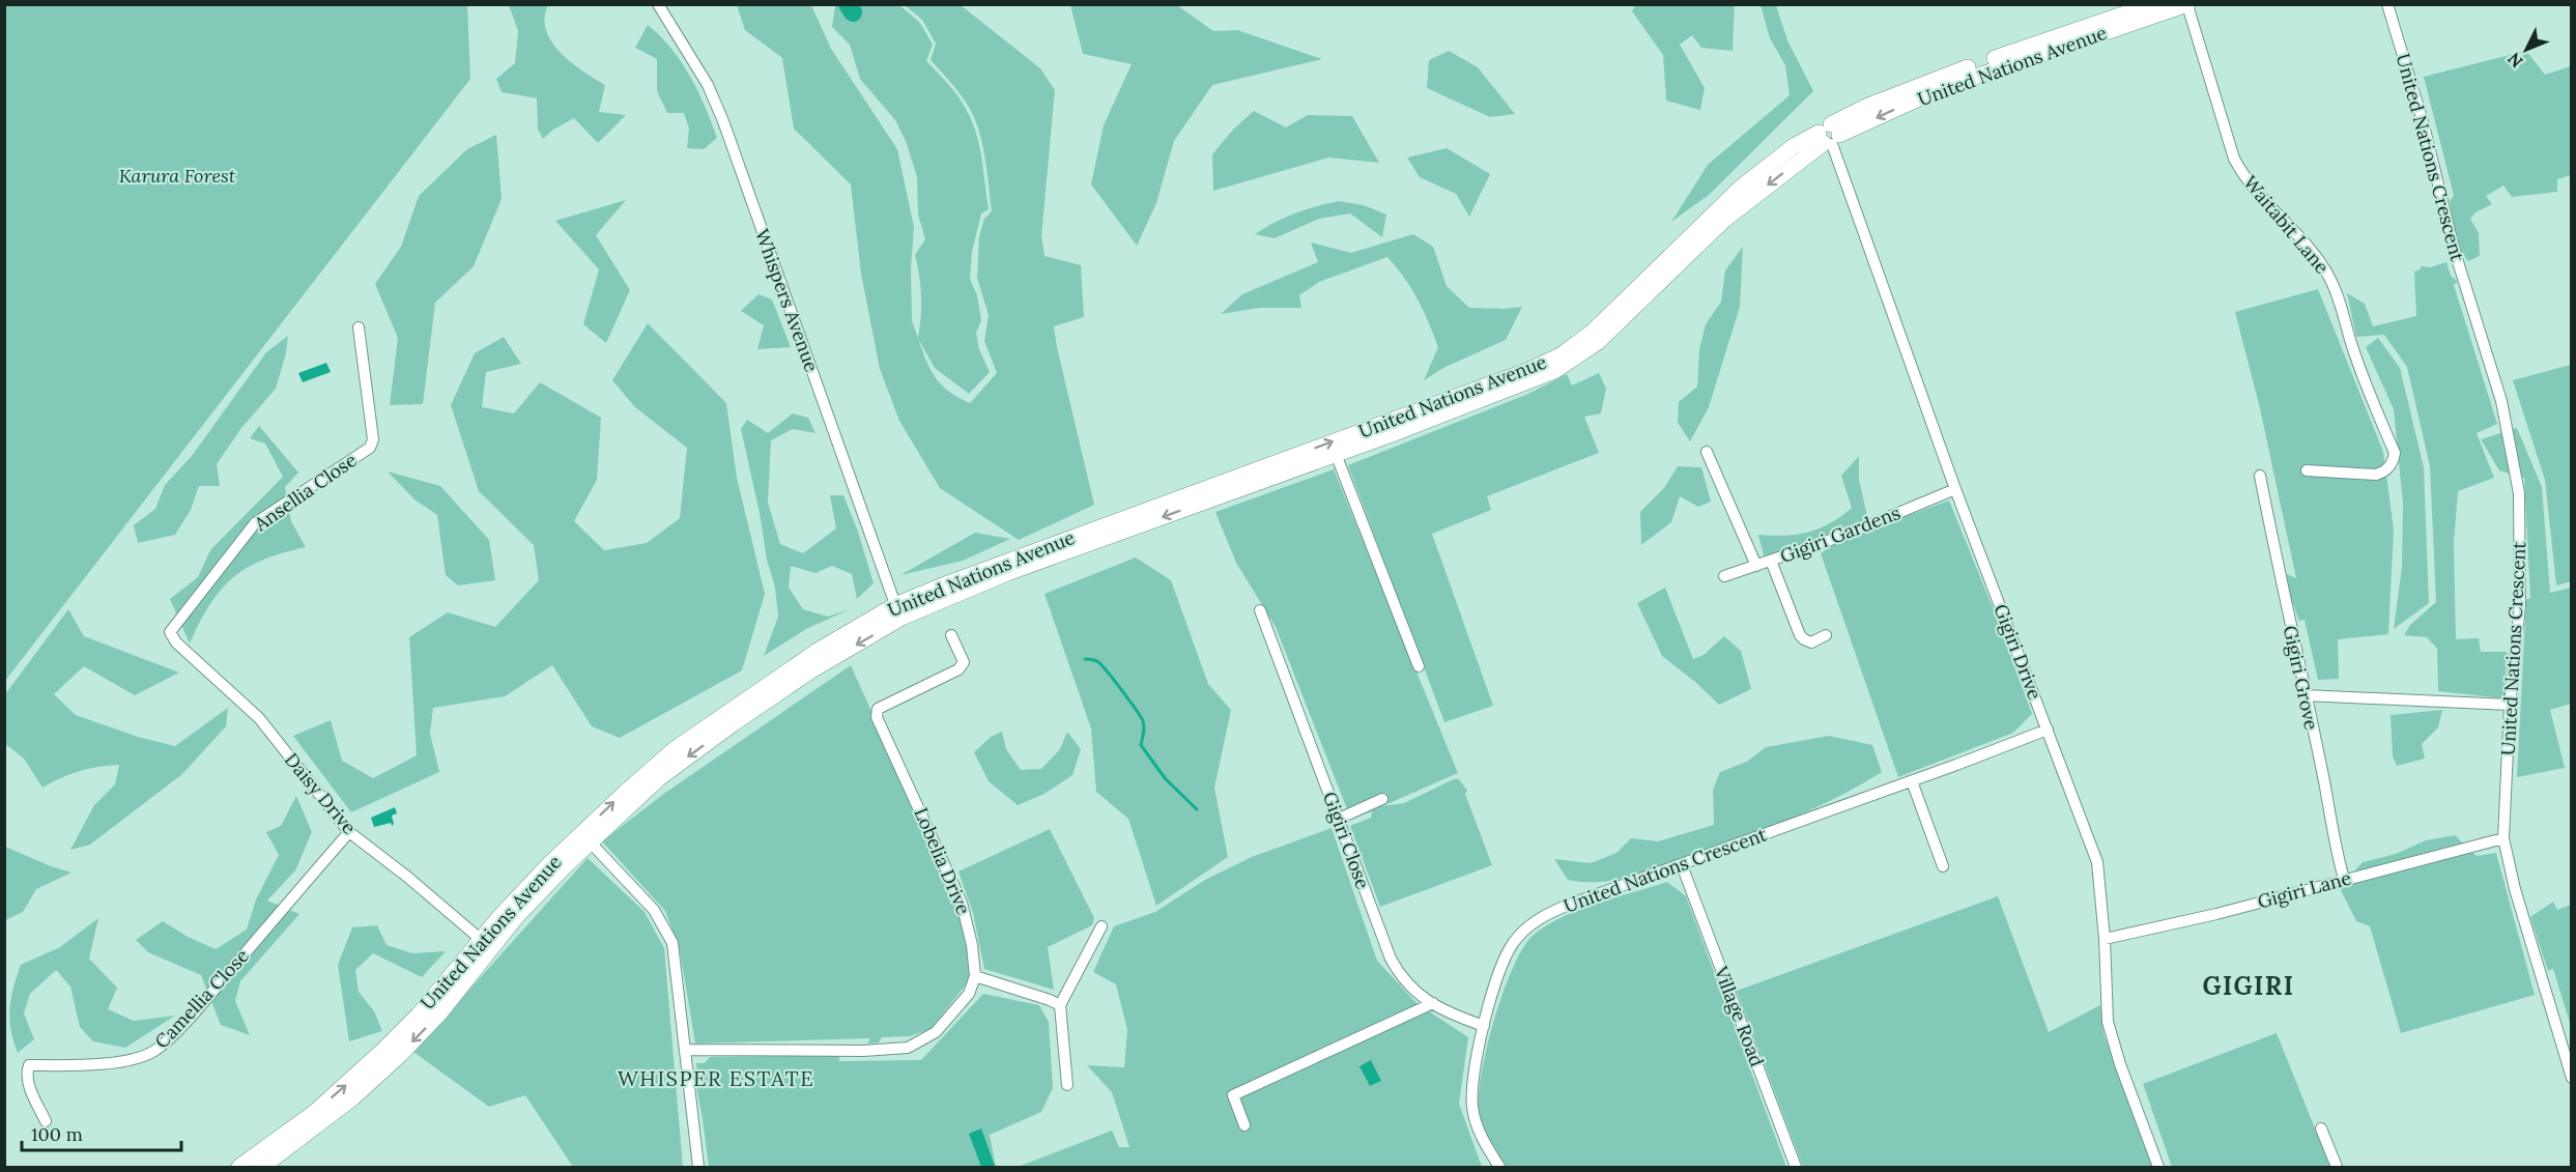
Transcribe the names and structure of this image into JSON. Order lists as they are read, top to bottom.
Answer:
{
  "streets": {
    "street": [
      "United Nations Avenue",
      "United Nations Crescent",
      "Waitabit Lane",
      "Whispers Avenue",
      "Ansellia Close",
      "Gigiri Gardens",
      "Gigiri Drive",
      "Gigiri Grove",
      "Daisy Drive",
      "Gigiri Close",
      "Lobelia Drive",
      "Gigiri Lane",
      "Camellia Close",
      "Village Road"
    ]
  },
  "crossings": [
    ["United Nations Avenue", "Waitabit Lane"],
    ["United Nations Avenue", "Whispers Avenue"],
    ["United Nations Avenue", "Gigiri Drive"],
    ["United Nations Avenue", "Daisy Drive"],
    ["United Nations Crescent", "Gigiri Drive"],
    ["United Nations Crescent", "Gigiri Close"],
    ["United Nations Crescent", "Gigiri Lane"],
    ["United Nations Crescent", "Village Road"],
    ["Ansellia Close", "Daisy Drive"],
    ["Gigiri Gardens", "Gigiri Drive"],
    ["Gigiri Drive", "Gigiri Lane"],
    ["Gigiri Grove", "Gigiri Lane"],
    ["Daisy Drive", "Camellia Close"]
  ],
  "districts": ["GIGIRI", "WHISPER ESTATE"],
  "parks": ["Karura Forest"],
  "scale_bar": "100 m",
  "north": "bottom left"
}
